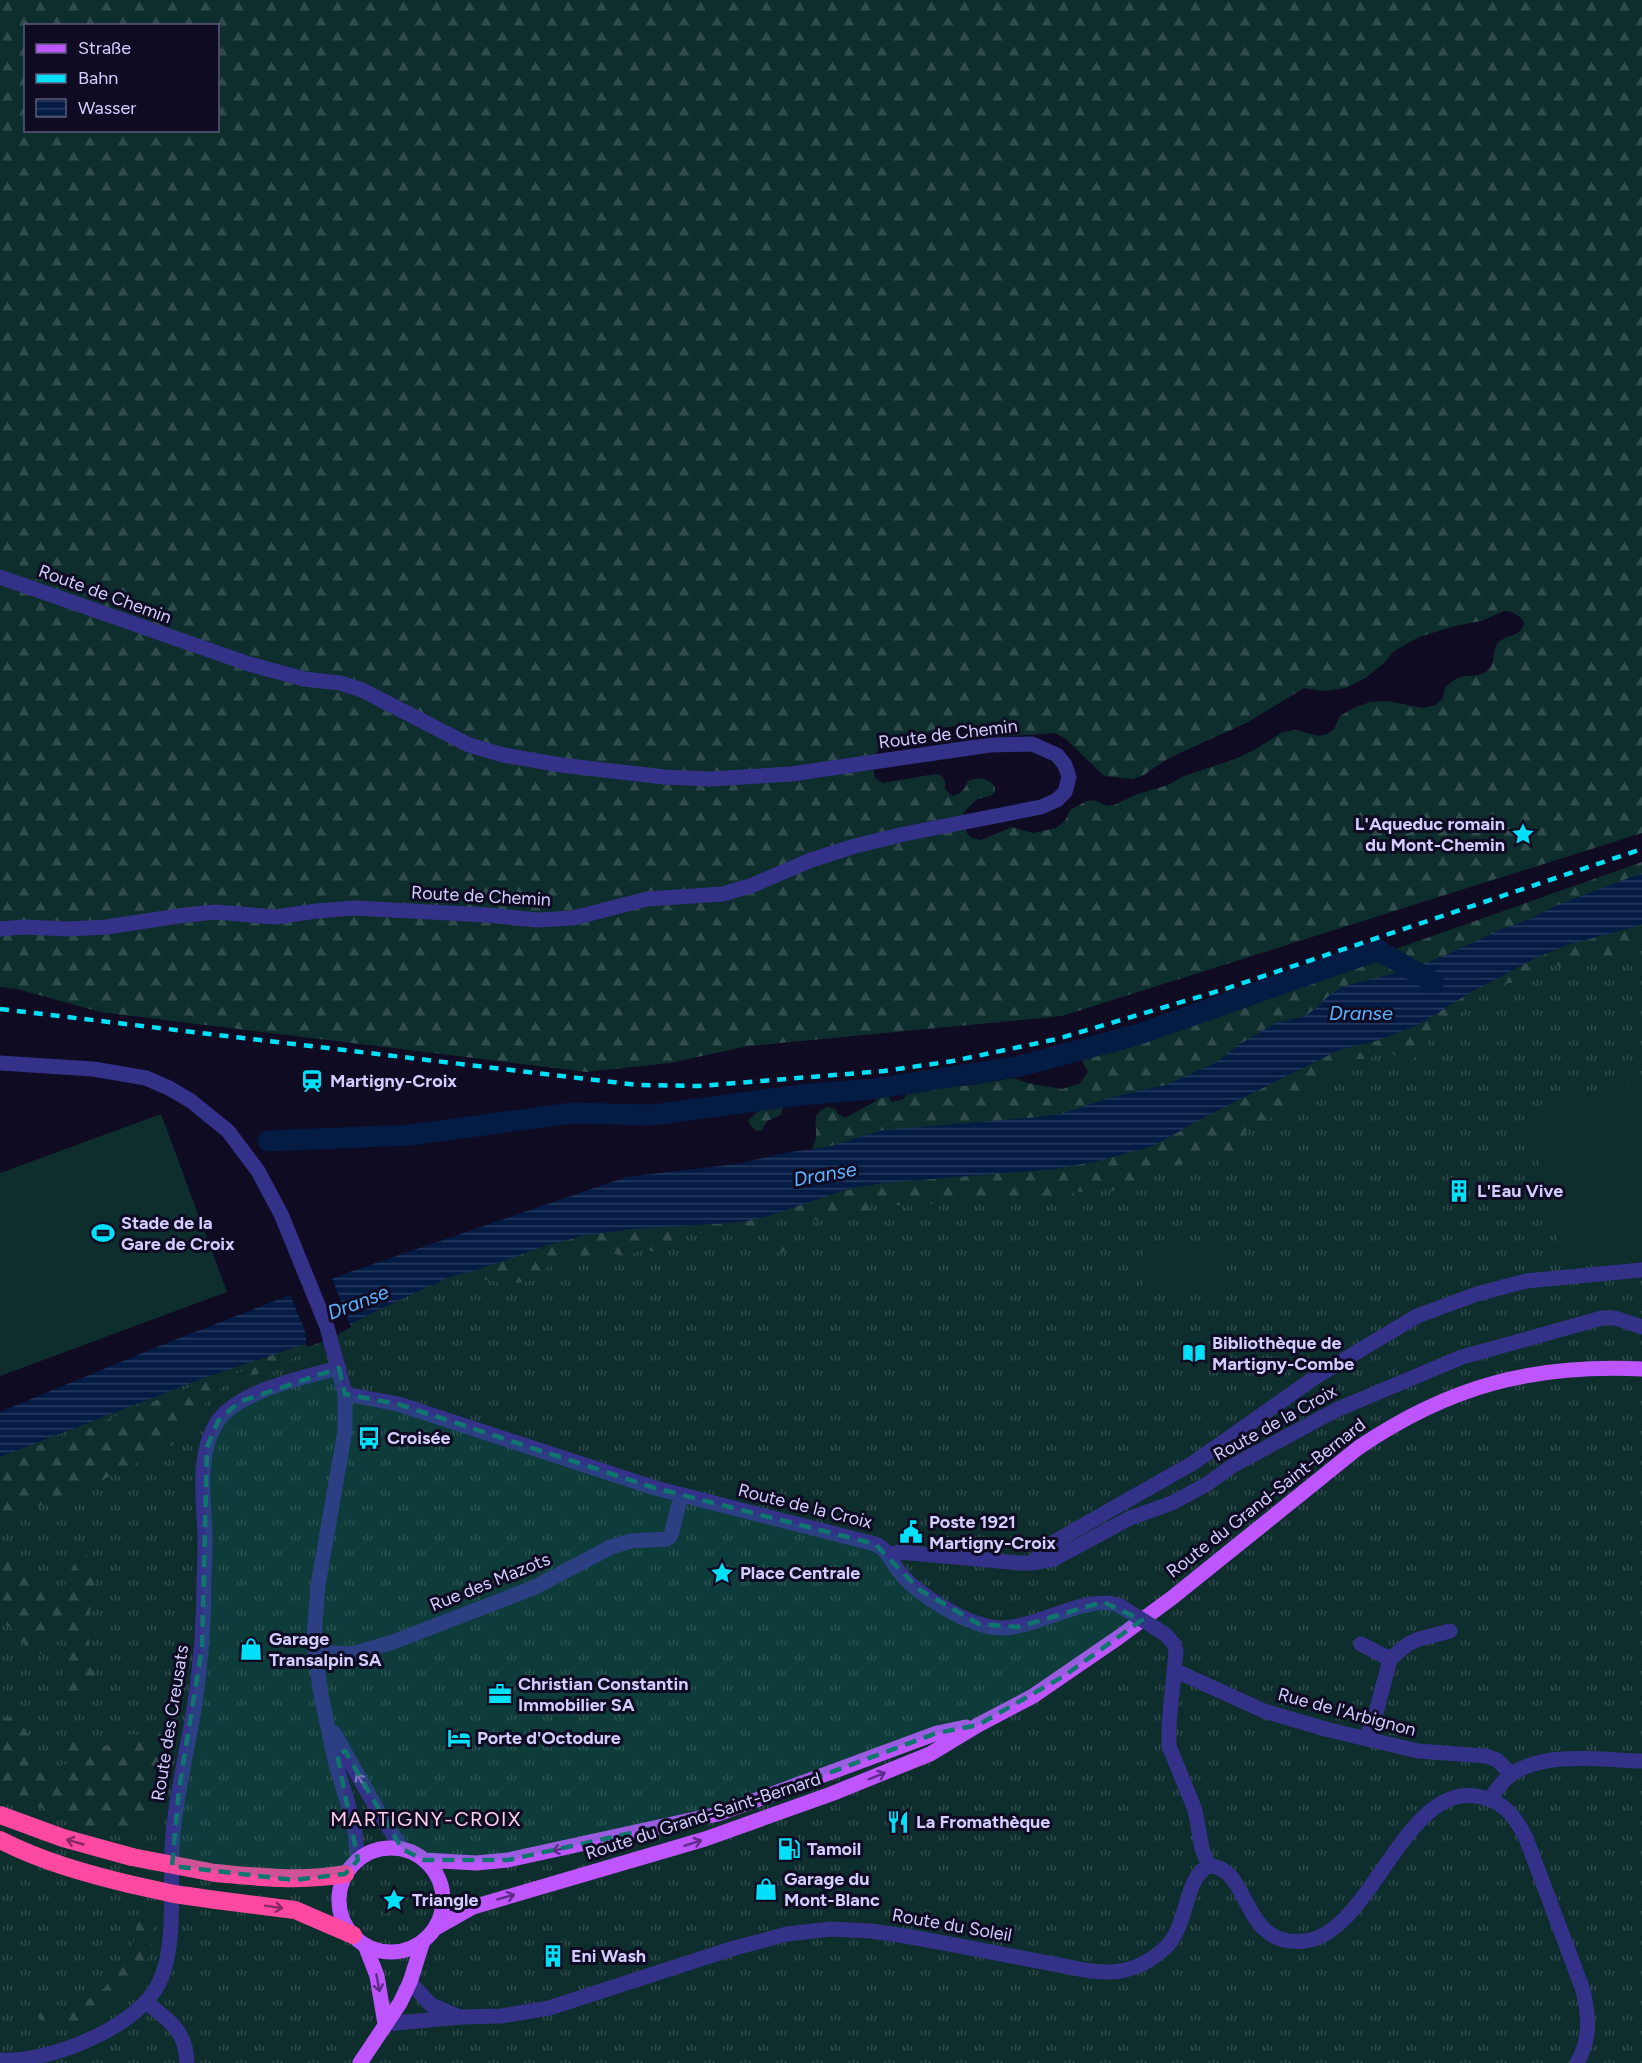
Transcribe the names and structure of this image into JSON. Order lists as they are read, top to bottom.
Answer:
{
  "streets": {
    "main road": ["Route du Grand-Saint-Bernard"],
    "street": [
      "Route de Chemin",
      "Route de la Croix",
      "Rue des Mazots",
      "Rue de l'Arbignon",
      "Route des Creusats",
      "Route du Soleil"
    ]
  },
  "crossings": [
    ["Route de la Croix", "Rue des Mazots"]
  ],
  "districts": ["MARTIGNY-CROIX"],
  "water": ["Dranse"],
  "places": {
    "place": ["L'Aqueduc romain du Mont-Chemin", "Place Centrale", "Triangle"],
    "station": ["Martigny-Croix"],
    "building": ["L'Eau Vive", "Eni Wash"],
    "sports": ["Stade de la Gare de Croix"],
    "library": ["Bibliothèque de Martigny-Combe"],
    "bus stop": ["Croisée"],
    "public building": ["Poste 1921 Martigny-Croix"],
    "shop": ["Garage Transalpin SA", "Garage du Mont-Blanc"],
    "office": ["Christian Constantin Immobilier SA"],
    "hotel": ["Porte d'Octodure"],
    "restaurant": ["La Fromathèque"],
    "fuel station": ["Tamoil"]
  },
  "legend": ["Straße", "Bahn", "Wasser"]
}
